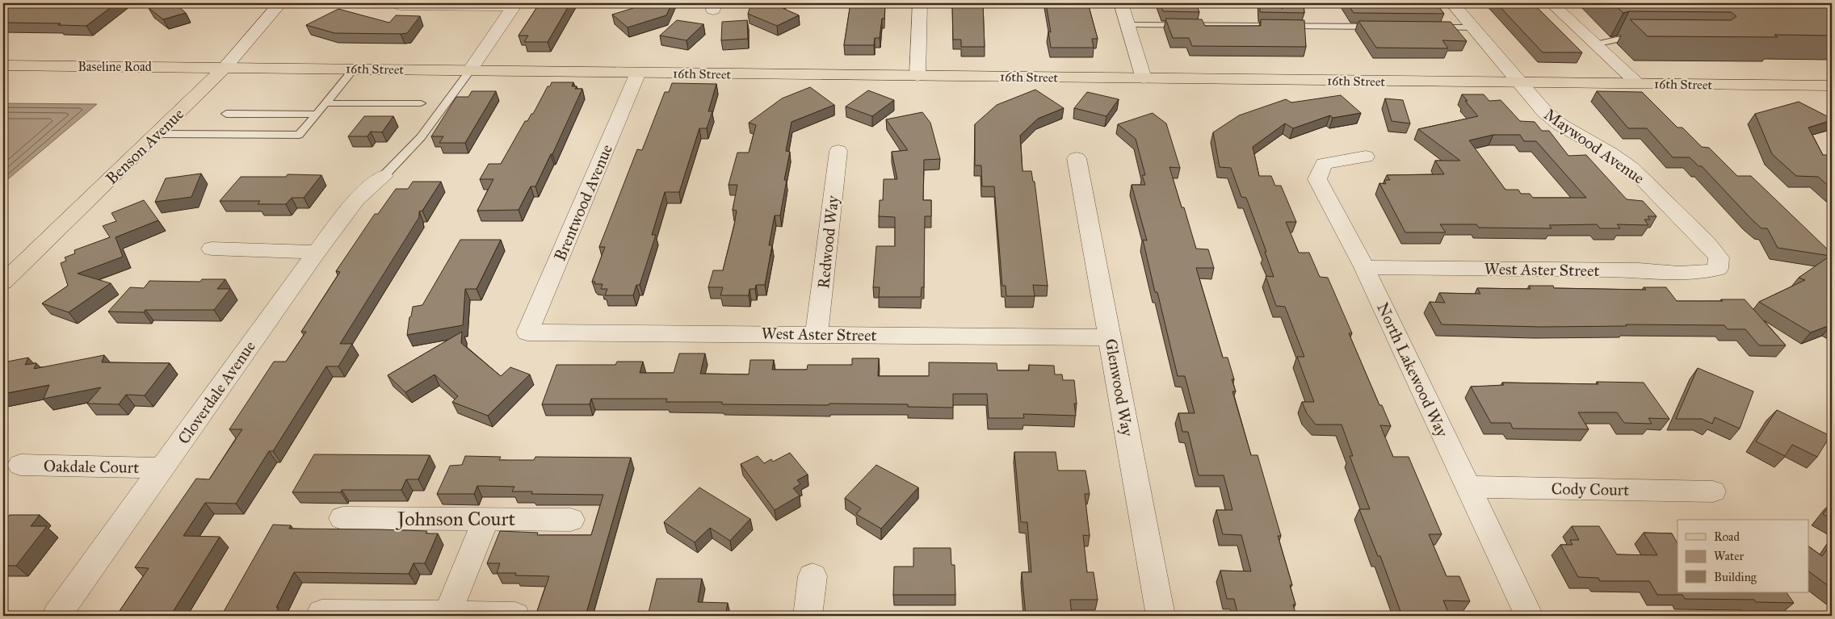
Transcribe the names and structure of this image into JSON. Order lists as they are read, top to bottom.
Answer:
{
  "streets": {
    "main road": ["Baseline Road", "16th Street", "Benson Avenue"],
    "street": [
      "Maywood Avenue",
      "Brentwood Avenue",
      "Redwood Way",
      "West Aster Street",
      "North Lakewood Way",
      "Glenwood Way",
      "Cloverdale Avenue",
      "Oakdale Court",
      "Cody Court",
      "Johnson Court"
    ]
  },
  "crossings": [
    ["Baseline Road", "16th Street"],
    ["Baseline Road", "Benson Avenue"],
    ["16th Street", "Benson Avenue"],
    ["16th Street", "Maywood Avenue"],
    ["16th Street", "Brentwood Avenue"],
    ["Maywood Avenue", "West Aster Street"],
    ["Brentwood Avenue", "West Aster Street"],
    ["Redwood Way", "West Aster Street"],
    ["West Aster Street", "North Lakewood Way"],
    ["West Aster Street", "Glenwood Way"],
    ["North Lakewood Way", "Cody Court"],
    ["Cloverdale Avenue", "Oakdale Court"]
  ],
  "legend": ["Road", "Water", "Building"]
}
